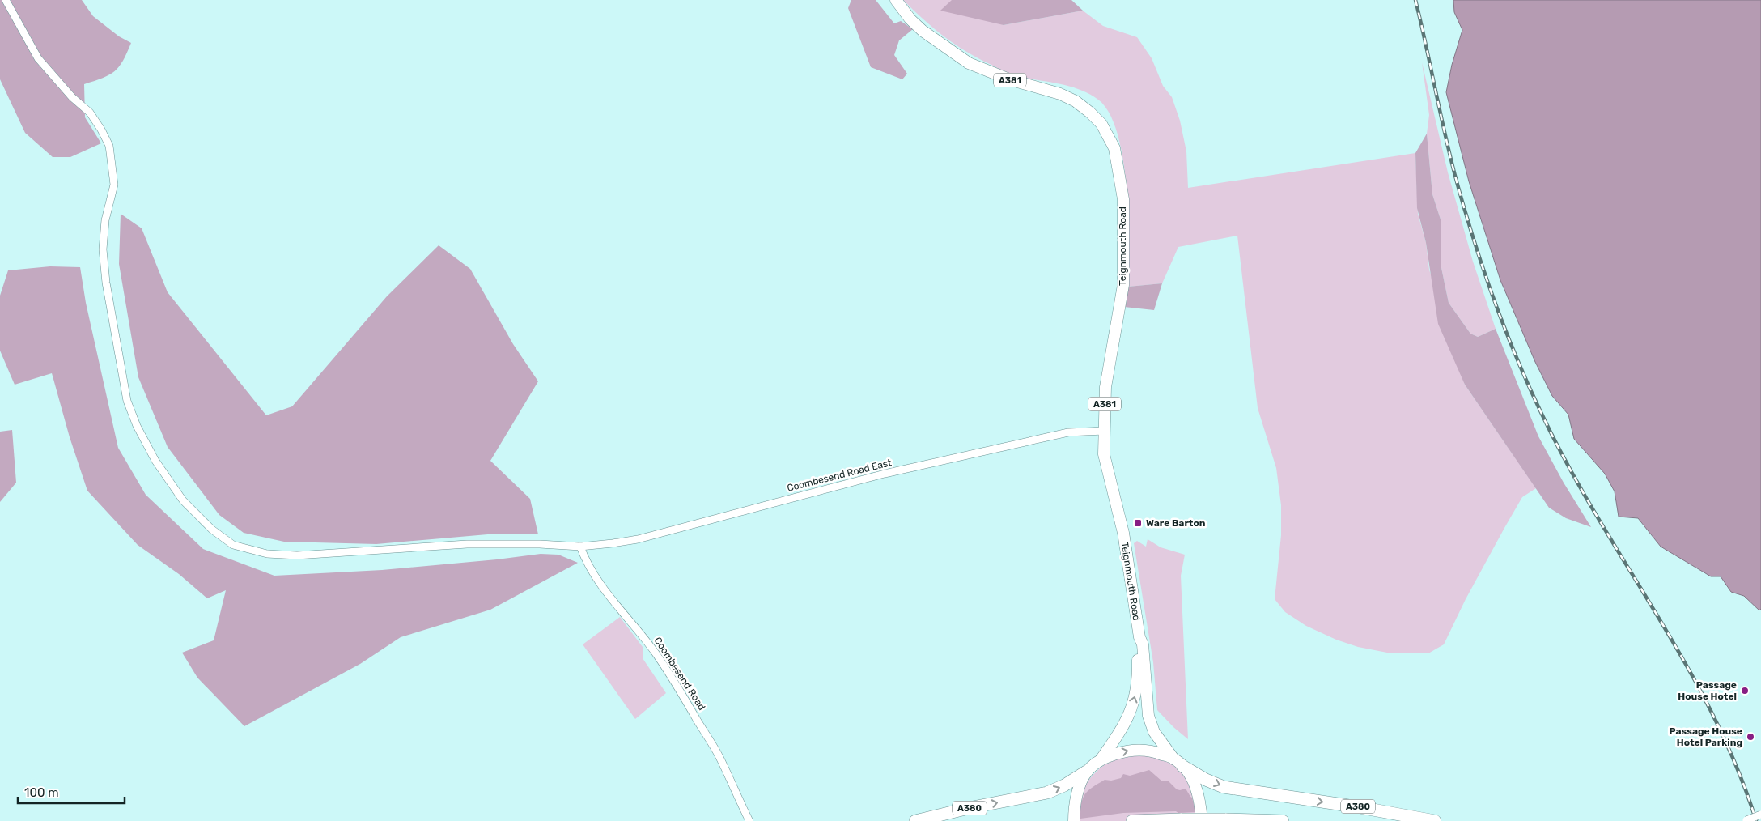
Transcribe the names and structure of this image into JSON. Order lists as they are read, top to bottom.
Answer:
{
  "streets": {
    "highway": ["A380"],
    "main road": ["A381", "Teignmouth Road"],
    "street": ["Coombesend Road East", "Coombesend Road"]
  },
  "crossings": [
    ["Teignmouth Road", "Coombesend Road East"],
    ["Teignmouth Road", "A380"],
    ["Coombesend Road East", "Coombesend Road"]
  ],
  "places": {
    "transit": ["Ware Barton"],
    "other": ["Passage House Hotel", "Passage House Hotel Parking"]
  },
  "scale_bar": "100 m"
}
